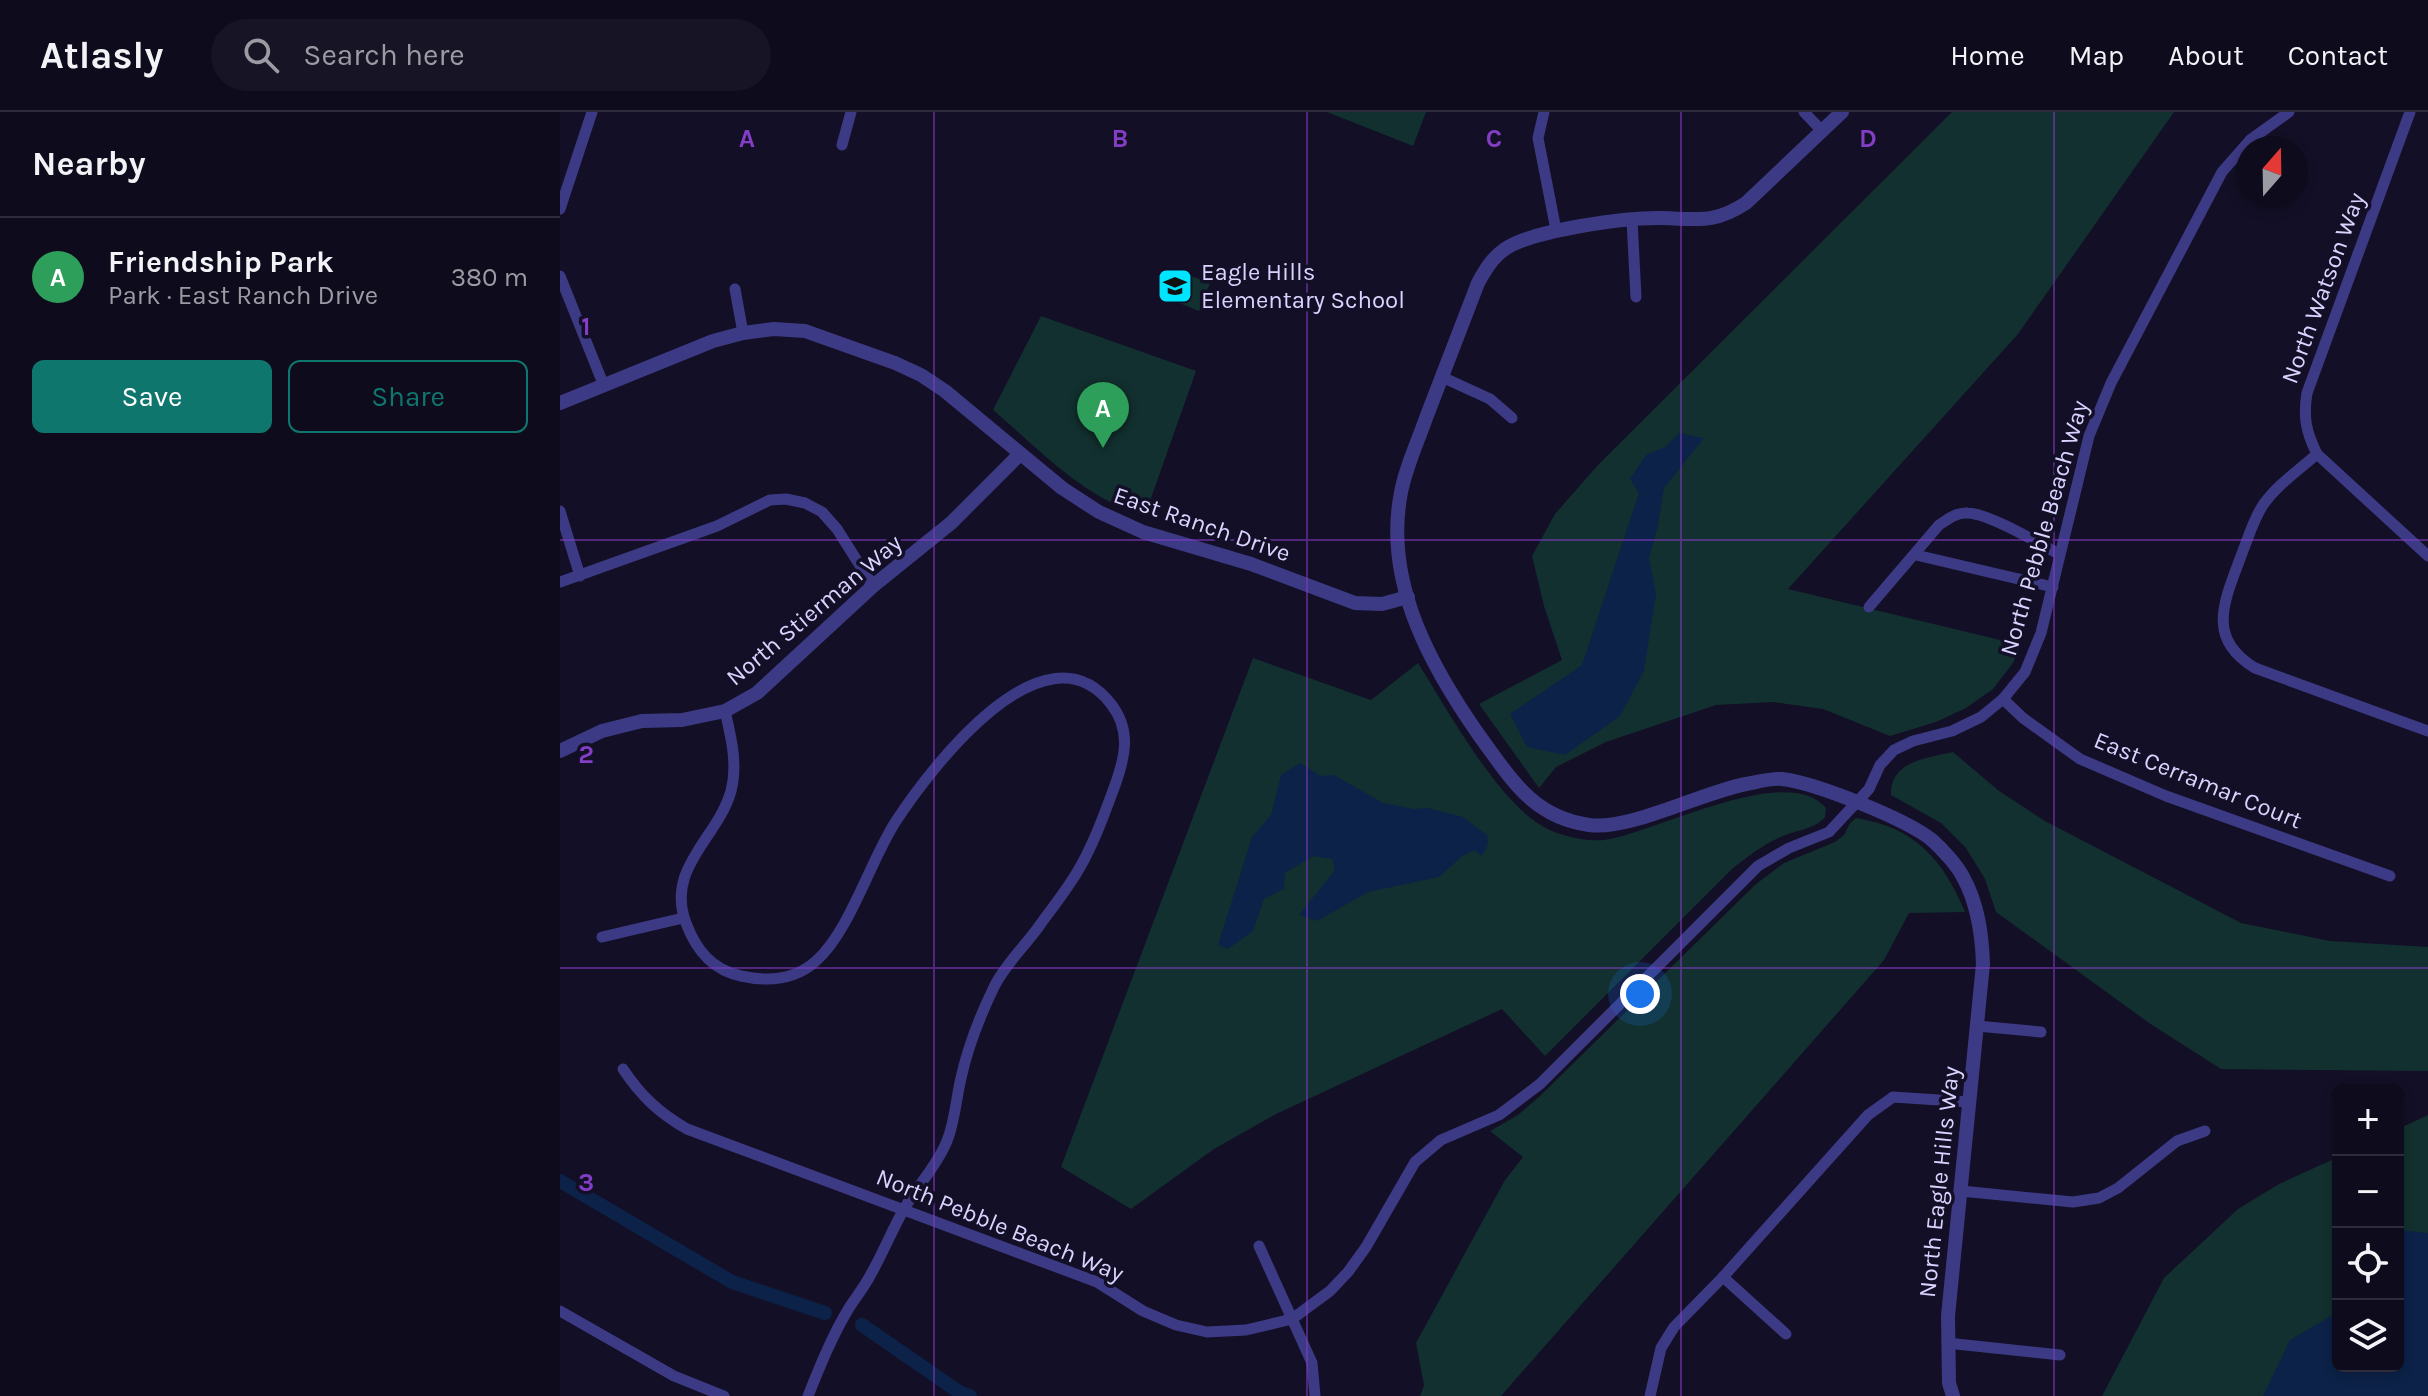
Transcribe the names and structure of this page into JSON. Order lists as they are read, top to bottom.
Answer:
{
  "streets": {
    "street": [
      "North Watson Way",
      "East Ranch Drive",
      "North Pebble Beach Way",
      "North Stierman Way",
      "East Cerramar Court",
      "North Eagle Hills Way"
    ]
  },
  "crossings": [
    ["East Ranch Drive", "North Stierman Way"],
    ["East Ranch Drive", "North Eagle Hills Way"],
    ["North Pebble Beach Way", "East Cerramar Court"],
    ["North Pebble Beach Way", "North Eagle Hills Way"]
  ],
  "places": {
    "school or university": ["Eagle Hills Elementary School"]
  },
  "north": "top",
  "page": {
    "header": "Atlasly",
    "search": "Search here",
    "nav": [
      "Home",
      "Map",
      "About",
      "Contact"
    ],
    "heading": "Nearby",
    "list": [
      {
        "mark": "A",
        "name": "Friendship Park",
        "note": "Park · East Ranch Drive",
        "value": "380 m"
      }
    ],
    "buttons": ["Save", "Share"],
    "pins": "A",
    "map_buttons": ["+", "−"]
  },
  "grid": {
    "columns": [
      "A",
      "B",
      "C",
      "D"
    ],
    "rows": ["1", "2", "3"]
  }
}
